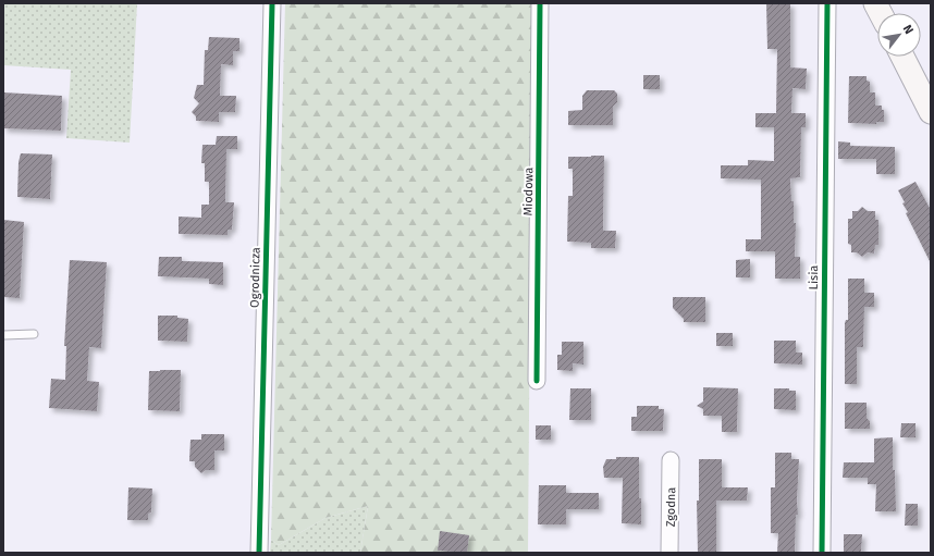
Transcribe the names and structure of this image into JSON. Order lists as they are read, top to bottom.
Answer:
{
  "streets": {
    "street": [
      "Miodowa",
      "Ogrodnicza",
      "Lisia",
      "Zgodna"
    ]
  },
  "north": "top right"
}
